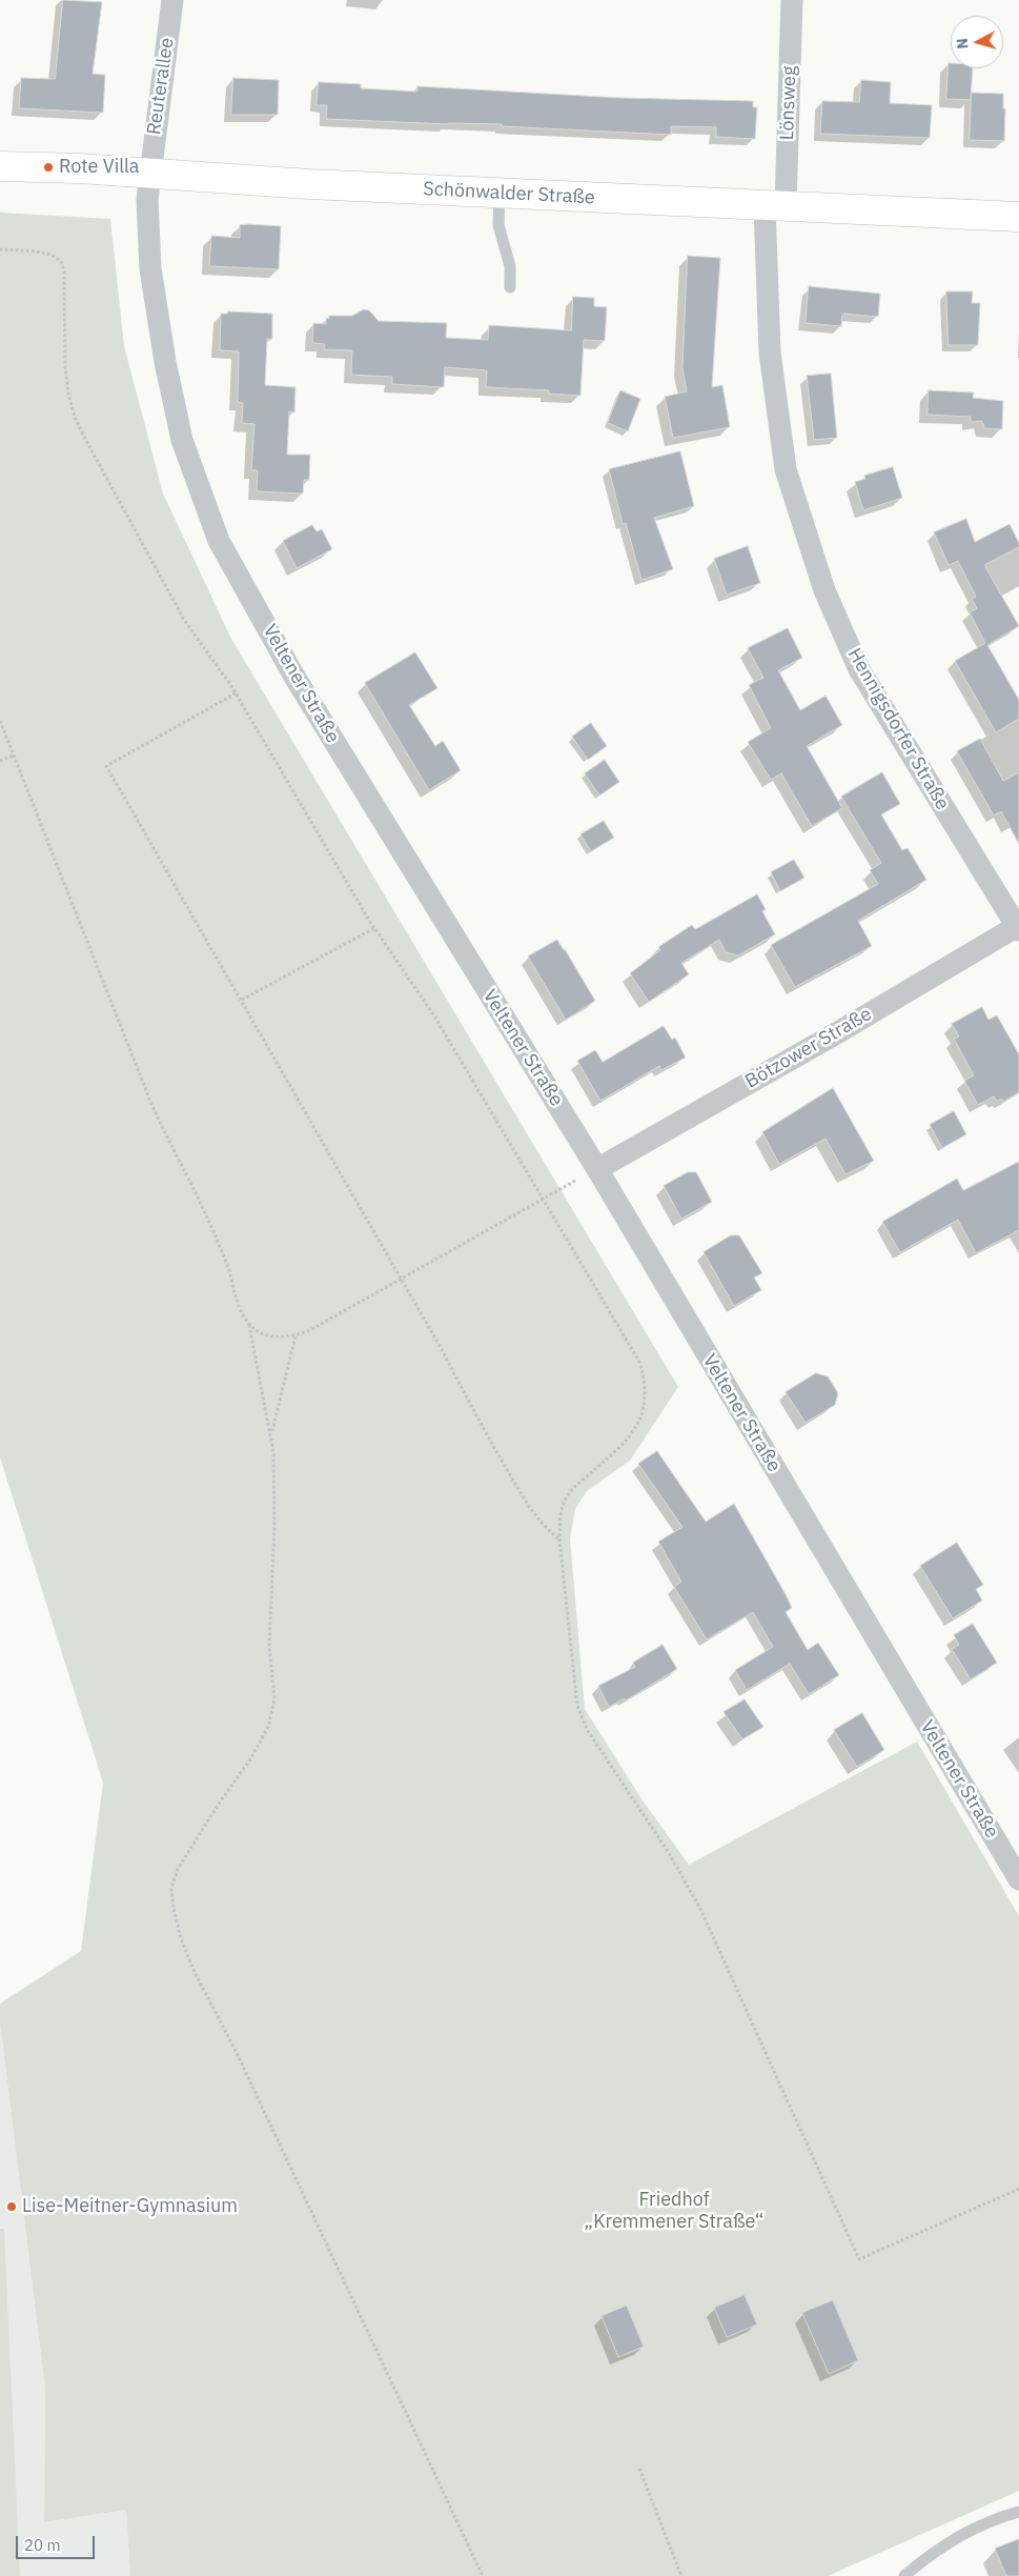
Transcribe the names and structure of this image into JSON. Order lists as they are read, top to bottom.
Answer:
{
  "streets": {
    "main road": ["Schönwalder Straße"],
    "street": [
      "Reuterallee",
      "Lönsweg",
      "Veltener Straße",
      "Hennigsdorfer Straße",
      "Bötzower Straße"
    ]
  },
  "crossings": [
    ["Reuterallee", "Schönwalder Straße"],
    ["Reuterallee", "Veltener Straße"],
    ["Lönsweg", "Schönwalder Straße"],
    ["Lönsweg", "Hennigsdorfer Straße"],
    ["Schönwalder Straße", "Veltener Straße"],
    ["Schönwalder Straße", "Hennigsdorfer Straße"],
    ["Veltener Straße", "Bötzower Straße"],
    ["Hennigsdorfer Straße", "Bötzower Straße"]
  ],
  "parks": ["Friedhof „Kremmener Straße“"],
  "places": ["Rote Villa", "Lise-Meitner-Gymnasium"],
  "scale_bar": "20 m",
  "north": "left"
}
